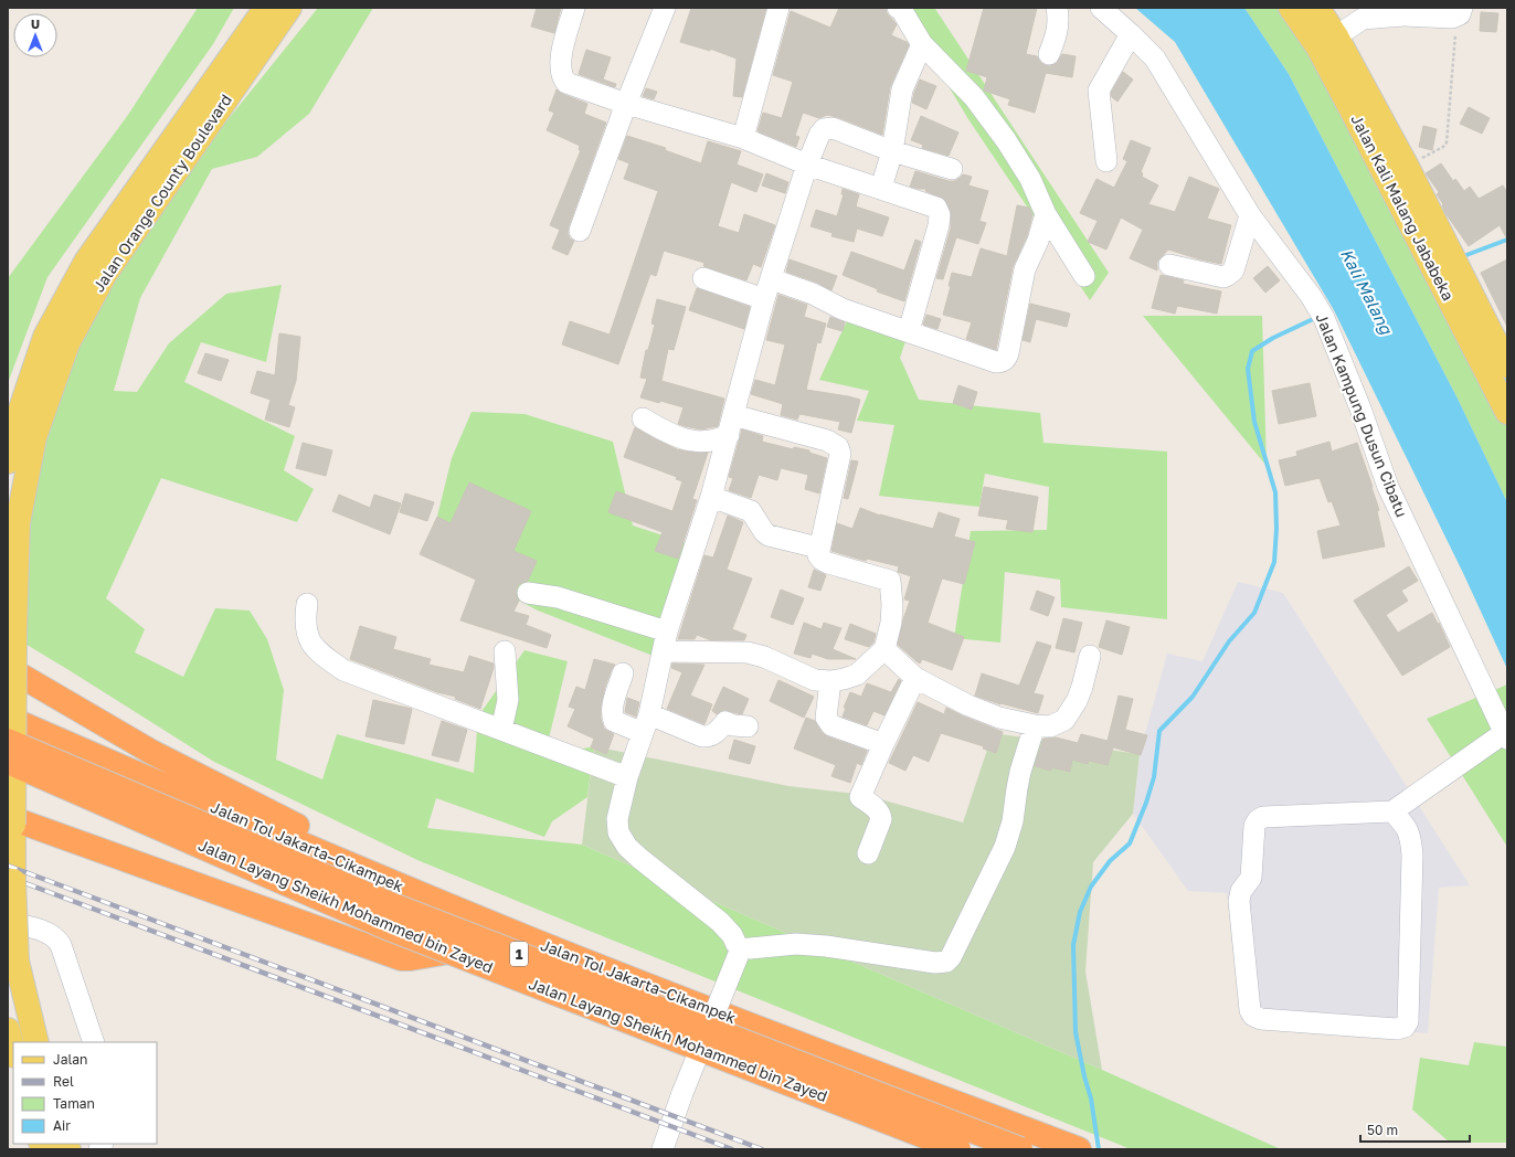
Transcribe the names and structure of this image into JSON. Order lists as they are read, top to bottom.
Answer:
{
  "streets": {
    "highway": ["Jalan Tol Jakarta–Cikampek", "Jalan Layang Sheikh Mohammed bin Zayed", "1"],
    "main road": ["Jalan Orange County Boulevard", "Jalan Kali Malang Jababeka"],
    "street": ["Jalan Kampung Dusun Cibatu"]
  },
  "crossings": [
    ["Jalan Layang Sheikh Mohammed bin Zayed", "1"]
  ],
  "water": ["Kali Malang"],
  "legend": [
    "Jalan",
    "Rel",
    "Taman",
    "Air"
  ],
  "scale_bar": "50 m",
  "north": "top"
}
